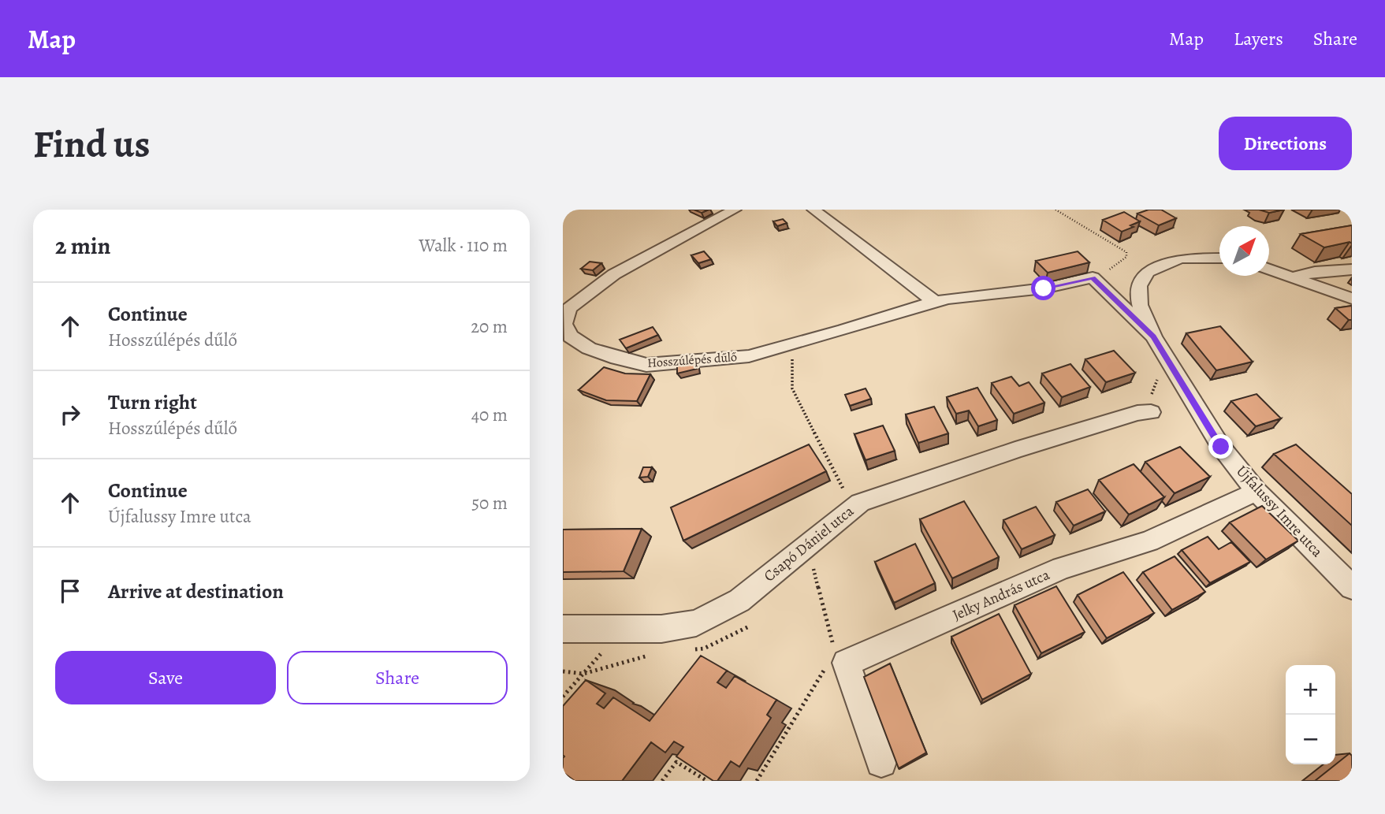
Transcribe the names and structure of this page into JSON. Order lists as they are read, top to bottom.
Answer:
{
  "streets": {
    "street": [
      "Hosszúlépés dűlő",
      "Újfalussy Imre utca",
      "Csapó Dániel utca",
      "Jelky András utca"
    ]
  },
  "crossings": [
    ["Újfalussy Imre utca", "Jelky András utca"]
  ],
  "north": "top right",
  "page": {
    "header": "Map",
    "nav": ["Map", "Layers", "Share"],
    "buttons": [
      "Directions",
      ["Save", "Share"]
    ],
    "title": "Find us",
    "heading": ["2 min", "Walk · 110 m"],
    "list": [
      ["Continue", "Hosszúlépés dűlő", "20 m"],
      ["Turn right", "Hosszúlépés dűlő", "40 m"],
      ["Continue", "Újfalussy Imre utca", "50 m"],
      "Arrive at destination"
    ],
    "map_buttons": ["+", "−"]
  }
}
